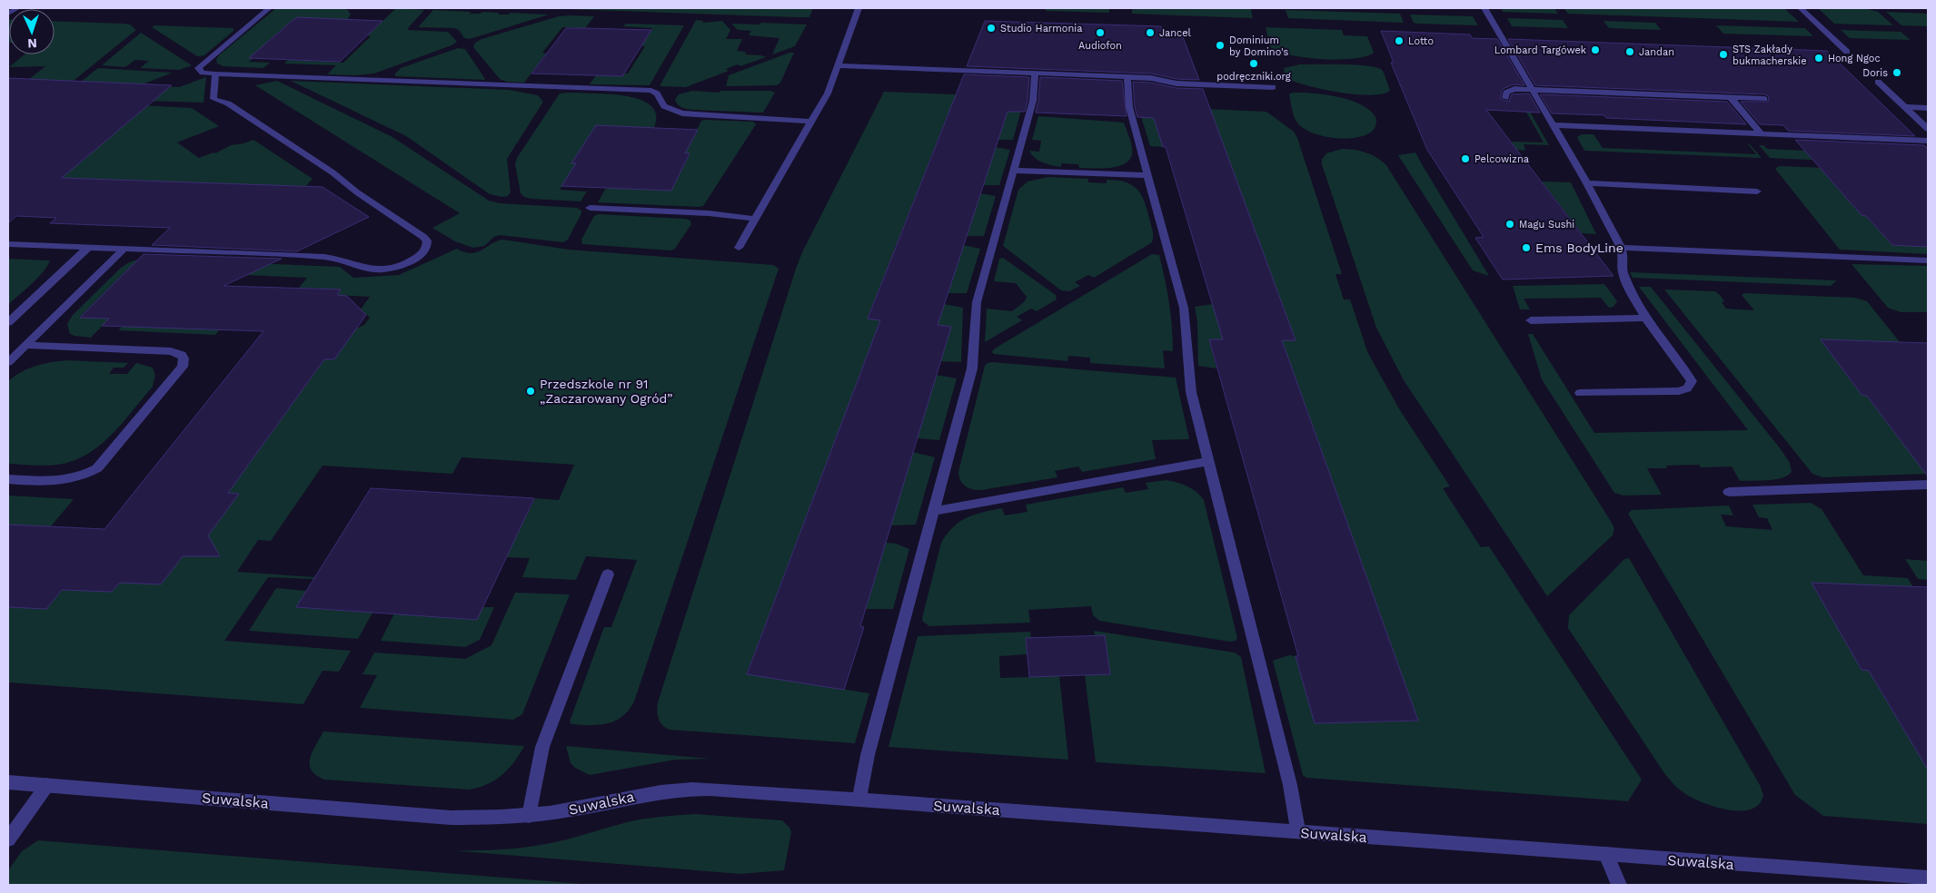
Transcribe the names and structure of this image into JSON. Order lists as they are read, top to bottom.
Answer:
{
  "streets": {
    "street": ["Suwalska"]
  },
  "places": [
    "Studio Harmonia",
    "Audiofon",
    "Jancel",
    "Lotto",
    "Dominium by Domino's",
    "Lombard Targówek",
    "Jandan",
    "STS Zakłady bukmacherskie",
    "Hong Ngoc",
    "podręczniki.org",
    "Doris",
    "Pelcowizna",
    "Magu Sushi",
    "Ems BodyLine",
    "Przedszkole nr 91 „Zaczarowany Ogród”"
  ],
  "north": "bottom"
}
